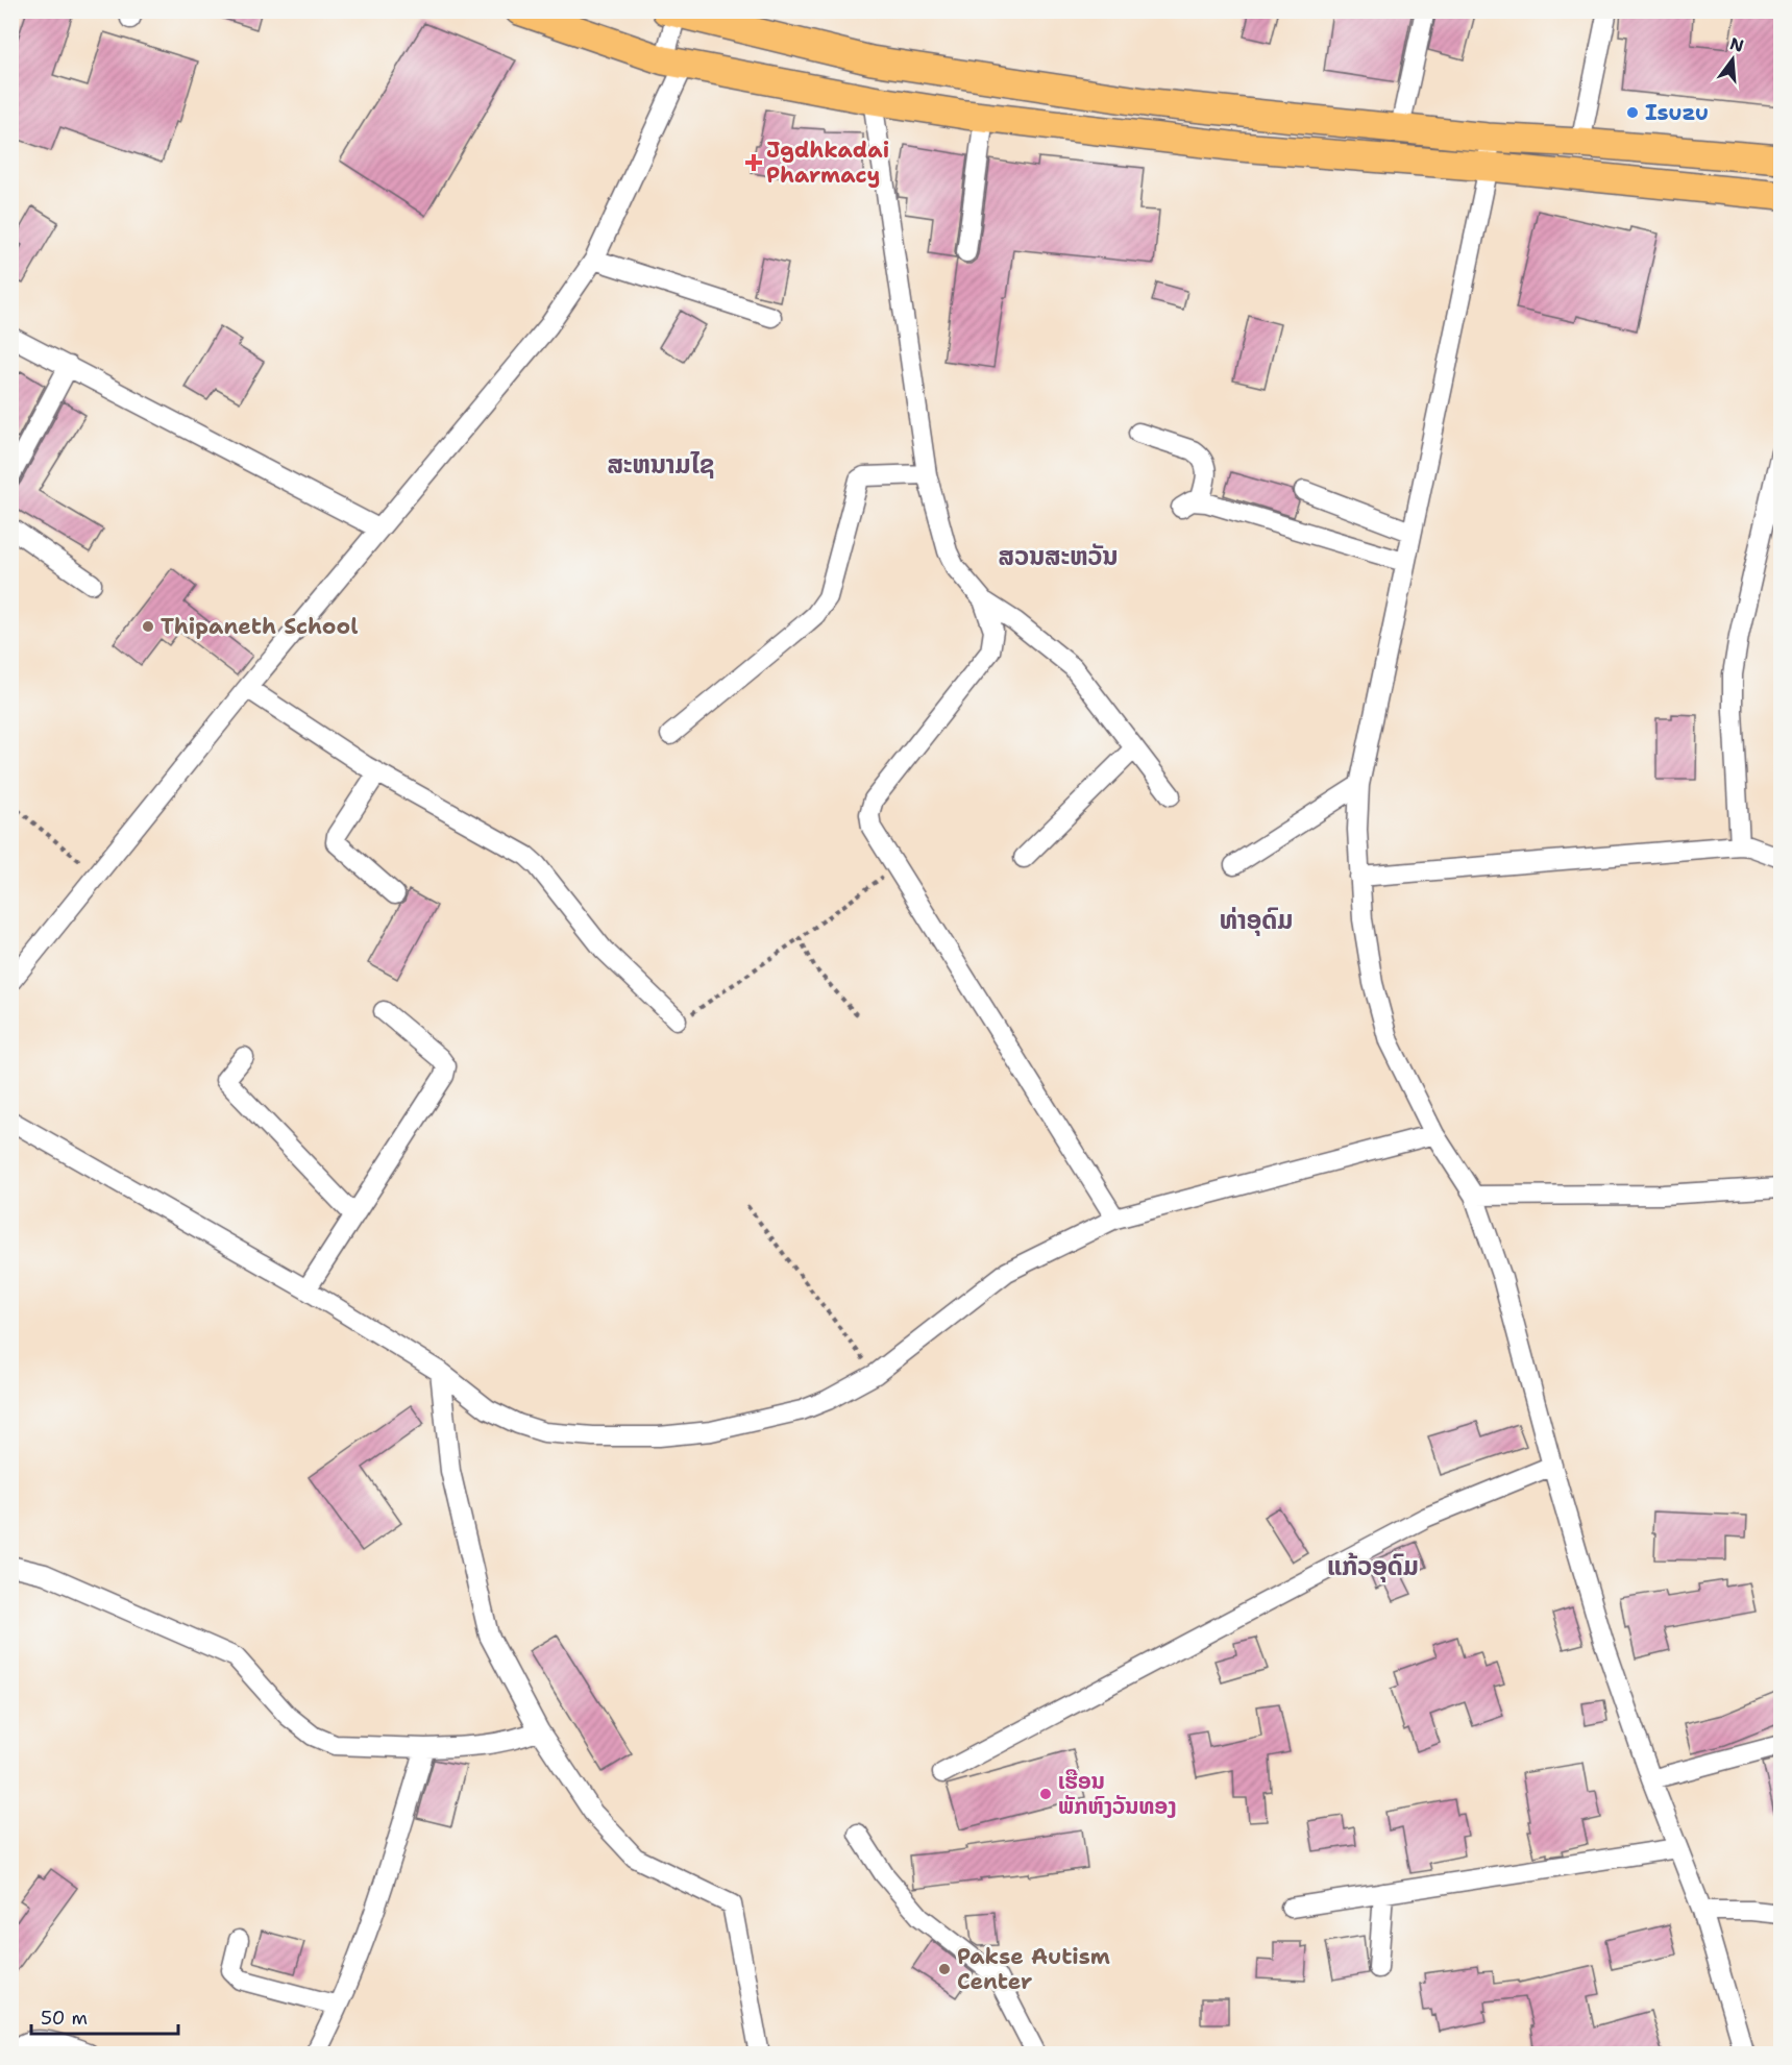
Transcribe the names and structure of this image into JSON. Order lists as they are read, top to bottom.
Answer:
{
  "districts": [
    "ສະຫນາມໄຊ",
    "ສວນສະຫວັນ",
    "ທ່າອຸດົມ",
    "ແກ້ວອຸດົມ"
  ],
  "places": {
    "other": [
      "Isuzu",
      "Thipaneth School",
      "ເຮືອນ ພັກຫົງວັນທອງ",
      "Pakse Autism Center"
    ],
    "health": ["Jgdhkadai Pharmacy"]
  },
  "scale_bar": "50 m",
  "north": "top"
}
